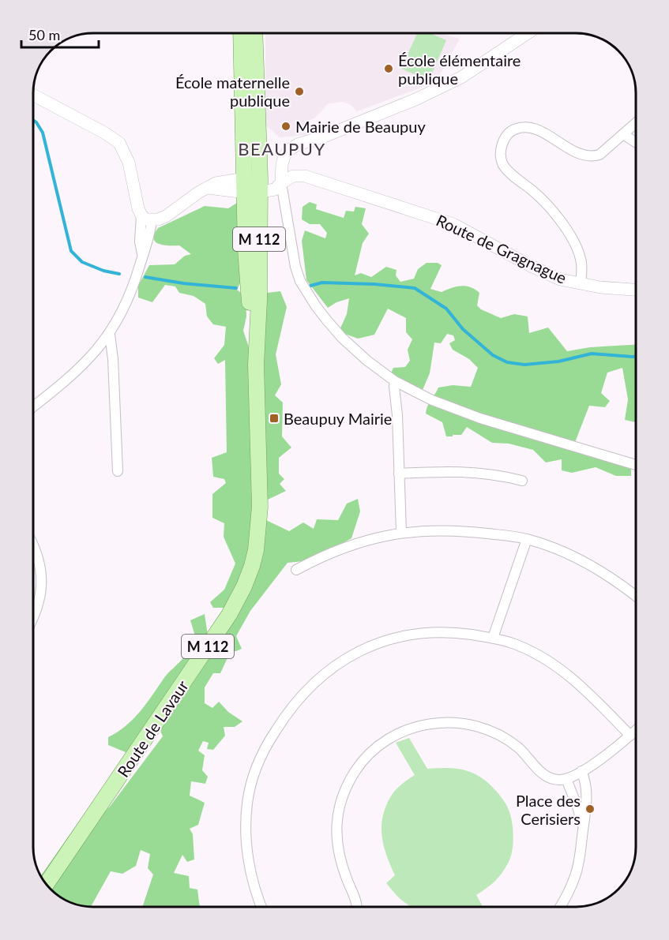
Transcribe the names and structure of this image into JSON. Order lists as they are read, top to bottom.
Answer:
{
  "streets": {
    "main road": ["M 112", "Route de Lavaur"],
    "street": ["Route de Gragnague"]
  },
  "crossings": [
    ["Route de Gragnague", "Route de Lavaur"]
  ],
  "districts": ["BEAUPUY"],
  "places": {
    "other": [
      "École élémentaire publique",
      "École maternelle publique",
      "Mairie de Beaupuy",
      "Place des Cerisiers"
    ],
    "transit": ["Beaupuy Mairie"]
  },
  "scale_bar": "50 m"
}
